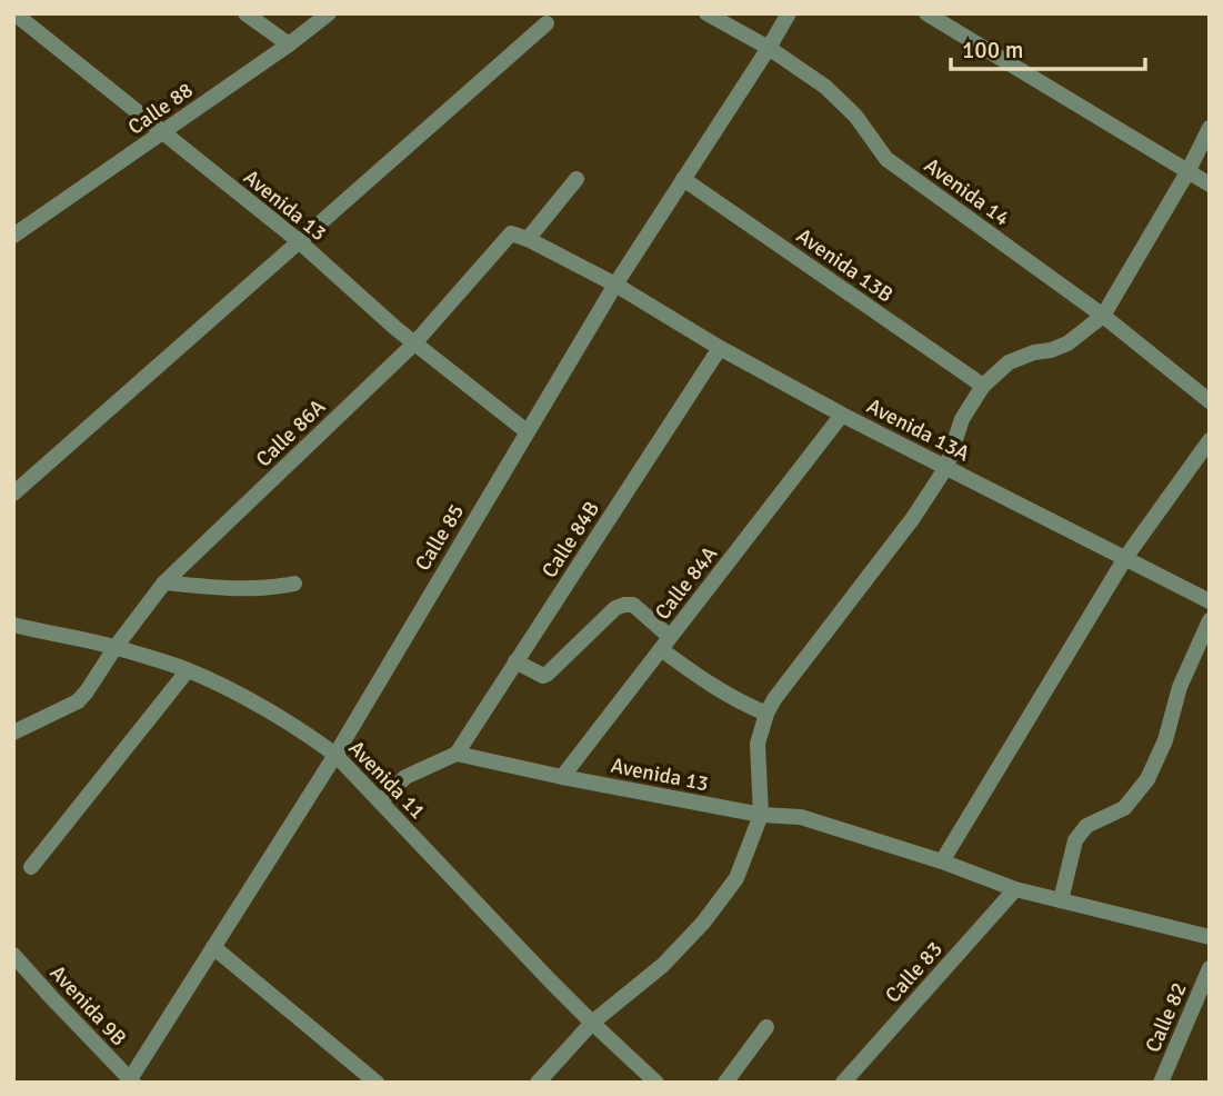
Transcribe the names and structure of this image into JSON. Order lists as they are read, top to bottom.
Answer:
{
  "streets": {
    "street": [
      "Calle 88",
      "Avenida 14",
      "Avenida 13",
      "Avenida 13B",
      "Avenida 13A",
      "Calle 86A",
      "Calle 85",
      "Calle 84B",
      "Calle 84A",
      "Avenida 11",
      "Calle 83",
      "Avenida 9B",
      "Calle 82"
    ]
  },
  "crossings": [
    ["Calle 88", "Avenida 13"],
    ["Avenida 14", "Calle 85"],
    ["Avenida 13", "Calle 86A"],
    ["Avenida 13", "Calle 85"],
    ["Avenida 13", "Calle 84B"],
    ["Avenida 13", "Calle 84A"],
    ["Avenida 13", "Calle 83"],
    ["Avenida 13B", "Calle 85"],
    ["Avenida 13A", "Calle 85"],
    ["Avenida 13A", "Calle 84B"],
    ["Avenida 13A", "Calle 84A"],
    ["Calle 86A", "Avenida 11"],
    ["Calle 85", "Avenida 11"],
    ["Calle 85", "Avenida 9B"]
  ],
  "scale_bar": "100 m"
}
